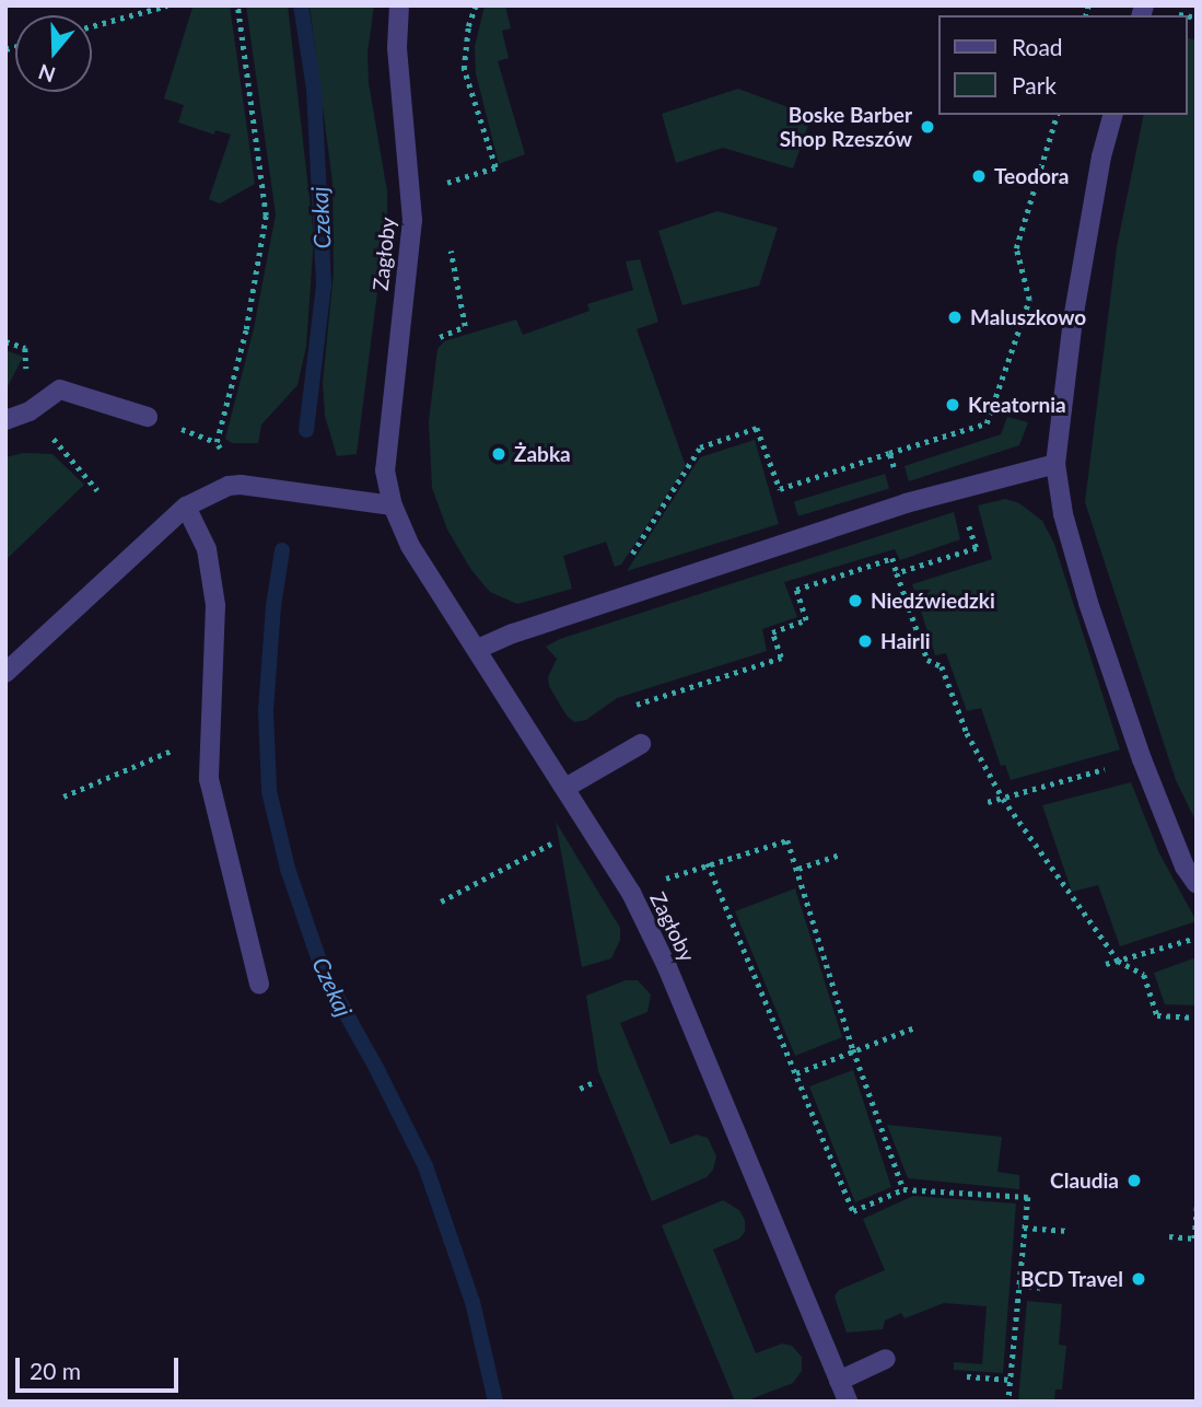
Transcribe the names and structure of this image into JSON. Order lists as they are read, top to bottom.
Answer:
{
  "streets": {
    "street": ["Zagłoby"]
  },
  "water": ["Czekaj"],
  "places": [
    "Boske Barber Shop Rzeszów",
    "Teodora",
    "Maluszkowo",
    "Kreatornia",
    "Żabka",
    "Niedźwiedzki",
    "Hairli",
    "Claudia",
    "BCD Travel"
  ],
  "legend": ["Road", "Park"],
  "scale_bar": "20 m",
  "north": "bottom"
}
